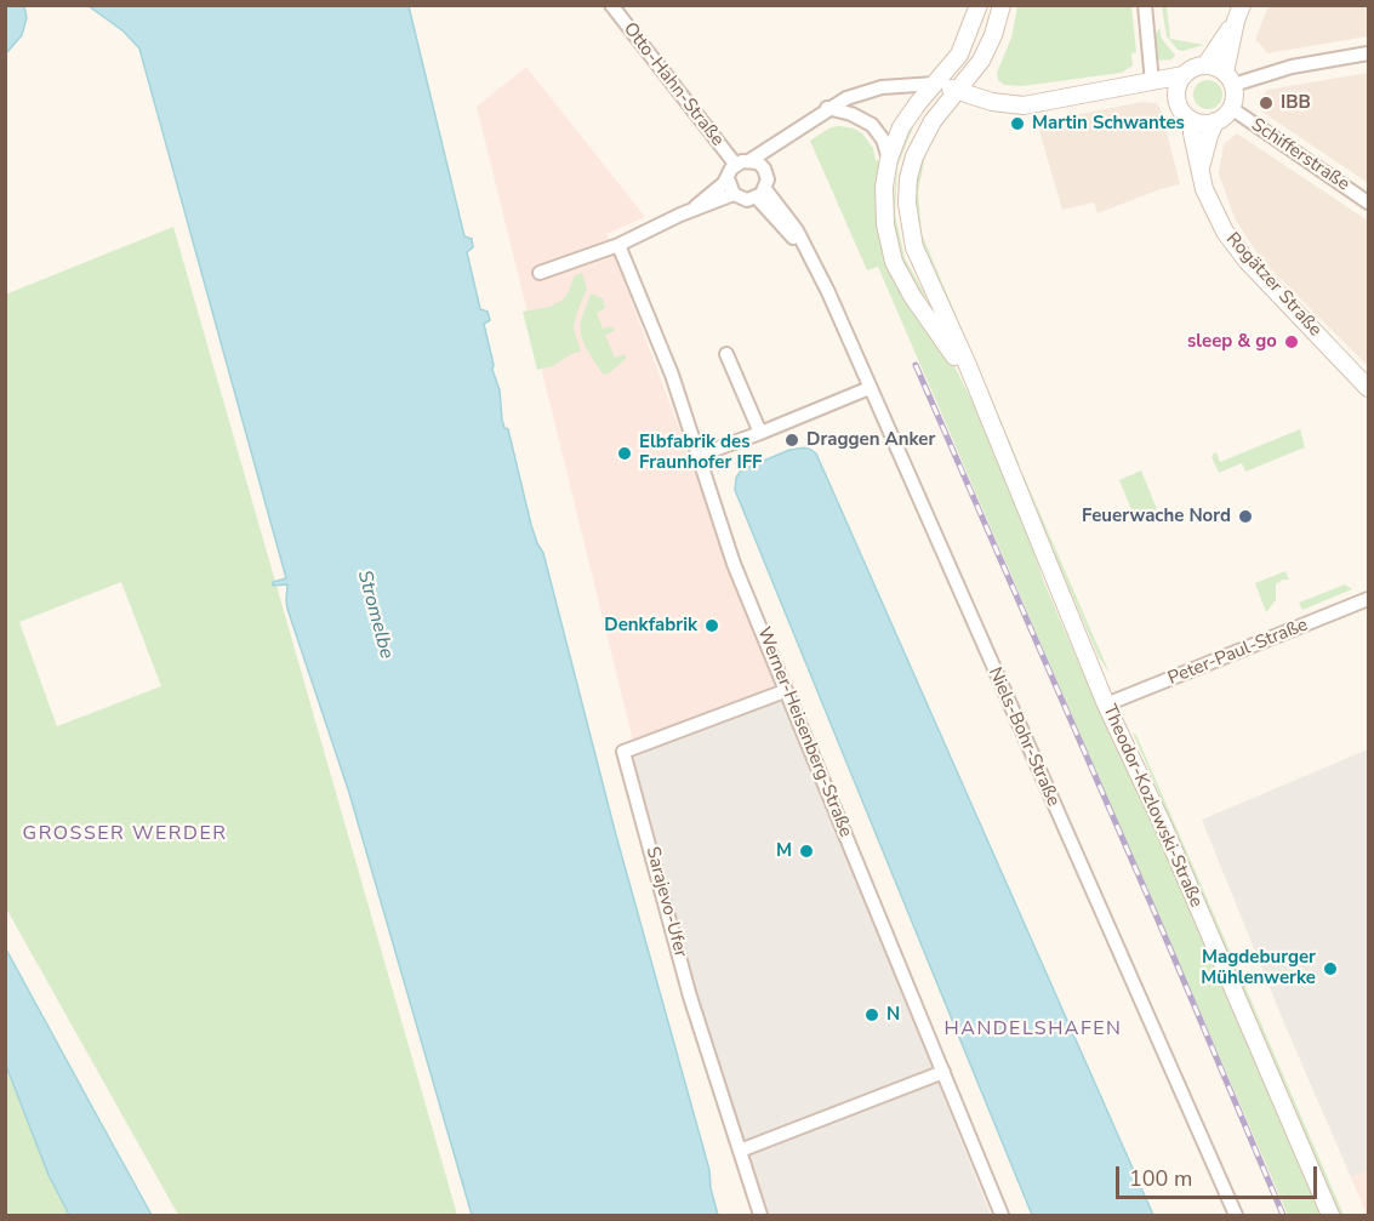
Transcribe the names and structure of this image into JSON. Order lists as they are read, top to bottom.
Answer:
{
  "streets": {
    "main road": ["Rogätzer Straße", "Theodor-Kozlowski-Straße"],
    "street": [
      "Otto-Hahn-Straße",
      "Schifferstraße",
      "Peter-Paul-Straße",
      "Werner-Heisenberg-Straße",
      "Niels-Bohr-Straße",
      "Sarajevo-Ufer"
    ]
  },
  "crossings": [
    ["Otto-Hahn-Straße", "Niels-Bohr-Straße"],
    ["Schifferstraße", "Rogätzer Straße"],
    ["Peter-Paul-Straße", "Theodor-Kozlowski-Straße"],
    ["Werner-Heisenberg-Straße", "Sarajevo-Ufer"]
  ],
  "districts": ["GROSSER WERDER", "HANDELSHAFEN"],
  "water": ["Stromelbe"],
  "places": [
    "IBB",
    "Martin Schwantes",
    "sleep & go",
    "Draggen Anker",
    "Elbfabrik des Fraunhofer IFF",
    "Feuerwache Nord",
    "Denkfabrik",
    "M",
    "Magdeburger Mühlenwerke",
    "N"
  ],
  "scale_bar": "100 m"
}
